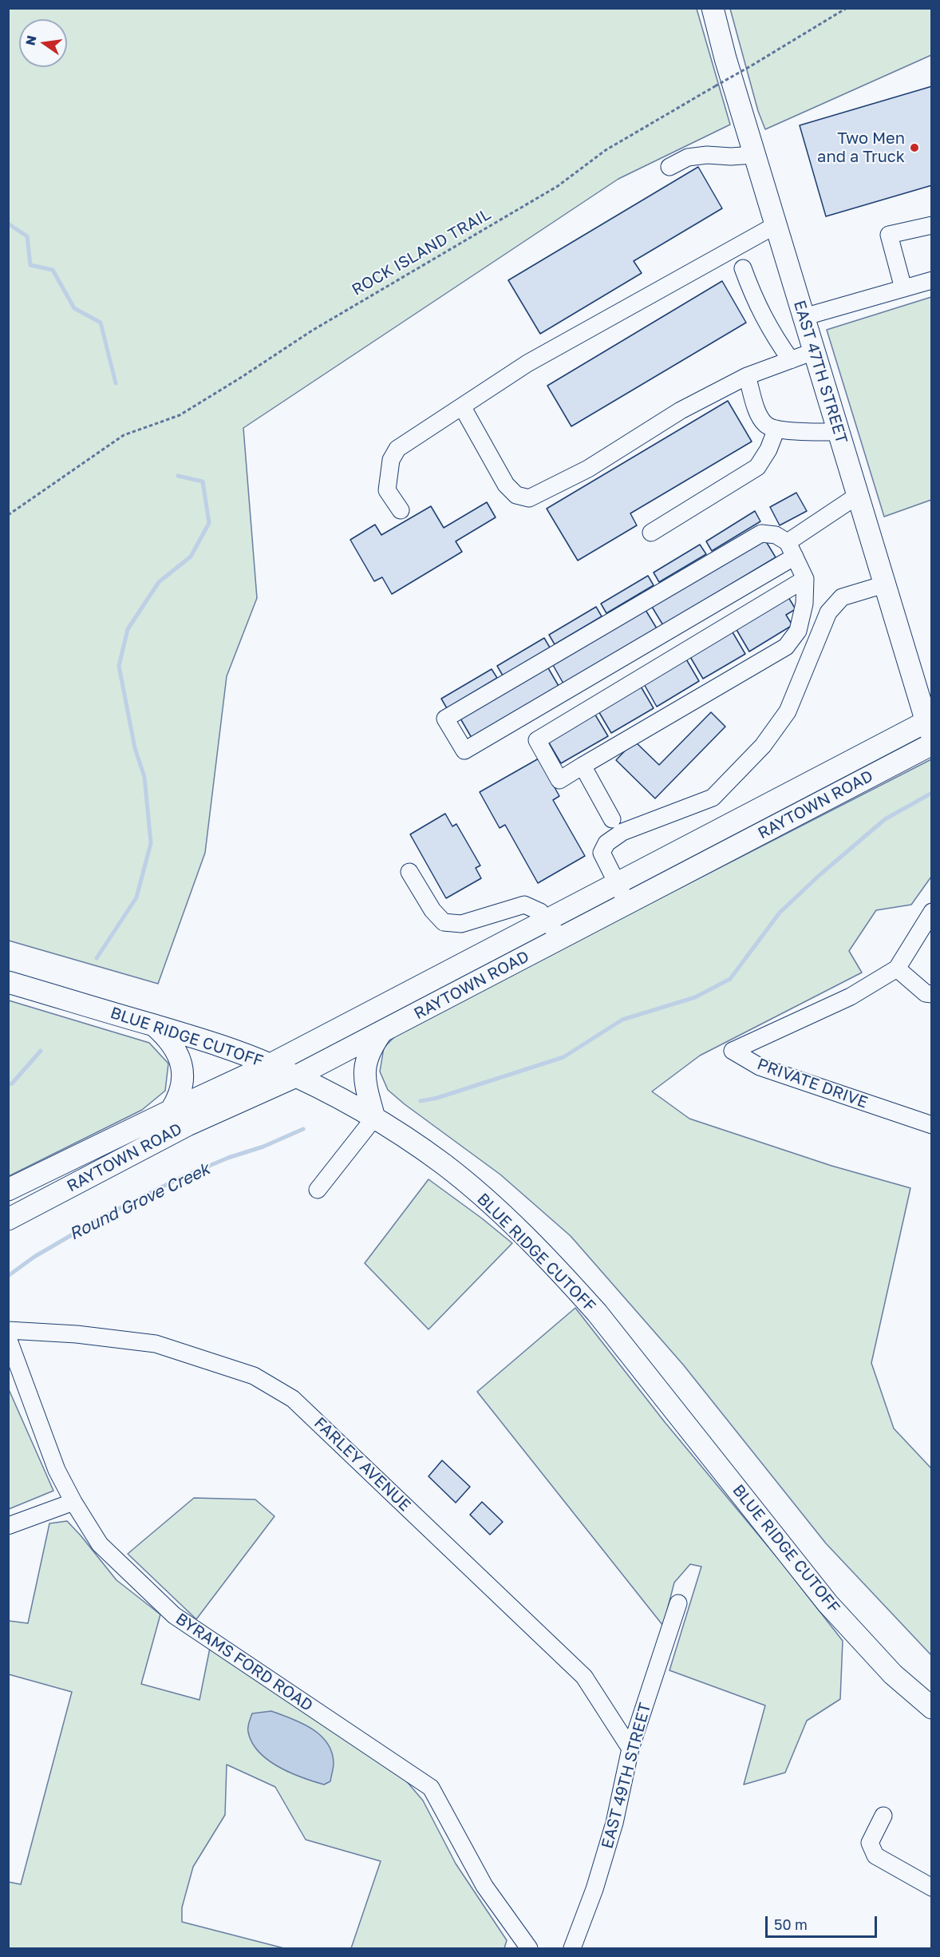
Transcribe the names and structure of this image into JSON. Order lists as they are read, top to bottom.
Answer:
{
  "streets": {
    "main road": ["EAST 47TH STREET", "RAYTOWN ROAD", "BLUE RIDGE CUTOFF"],
    "street": [
      "PRIVATE DRIVE",
      "FARLEY AVENUE",
      "BYRAMS FORD ROAD",
      "EAST 49TH STREET"
    ],
    "path": ["ROCK ISLAND TRAIL"]
  },
  "crossings": [
    ["EAST 47TH STREET", "RAYTOWN ROAD"],
    ["RAYTOWN ROAD", "BLUE RIDGE CUTOFF"],
    ["FARLEY AVENUE", "EAST 49TH STREET"]
  ],
  "water": ["Round Grove Creek"],
  "places": ["Two Men and a Truck"],
  "scale_bar": "50 m",
  "north": "left"
}
